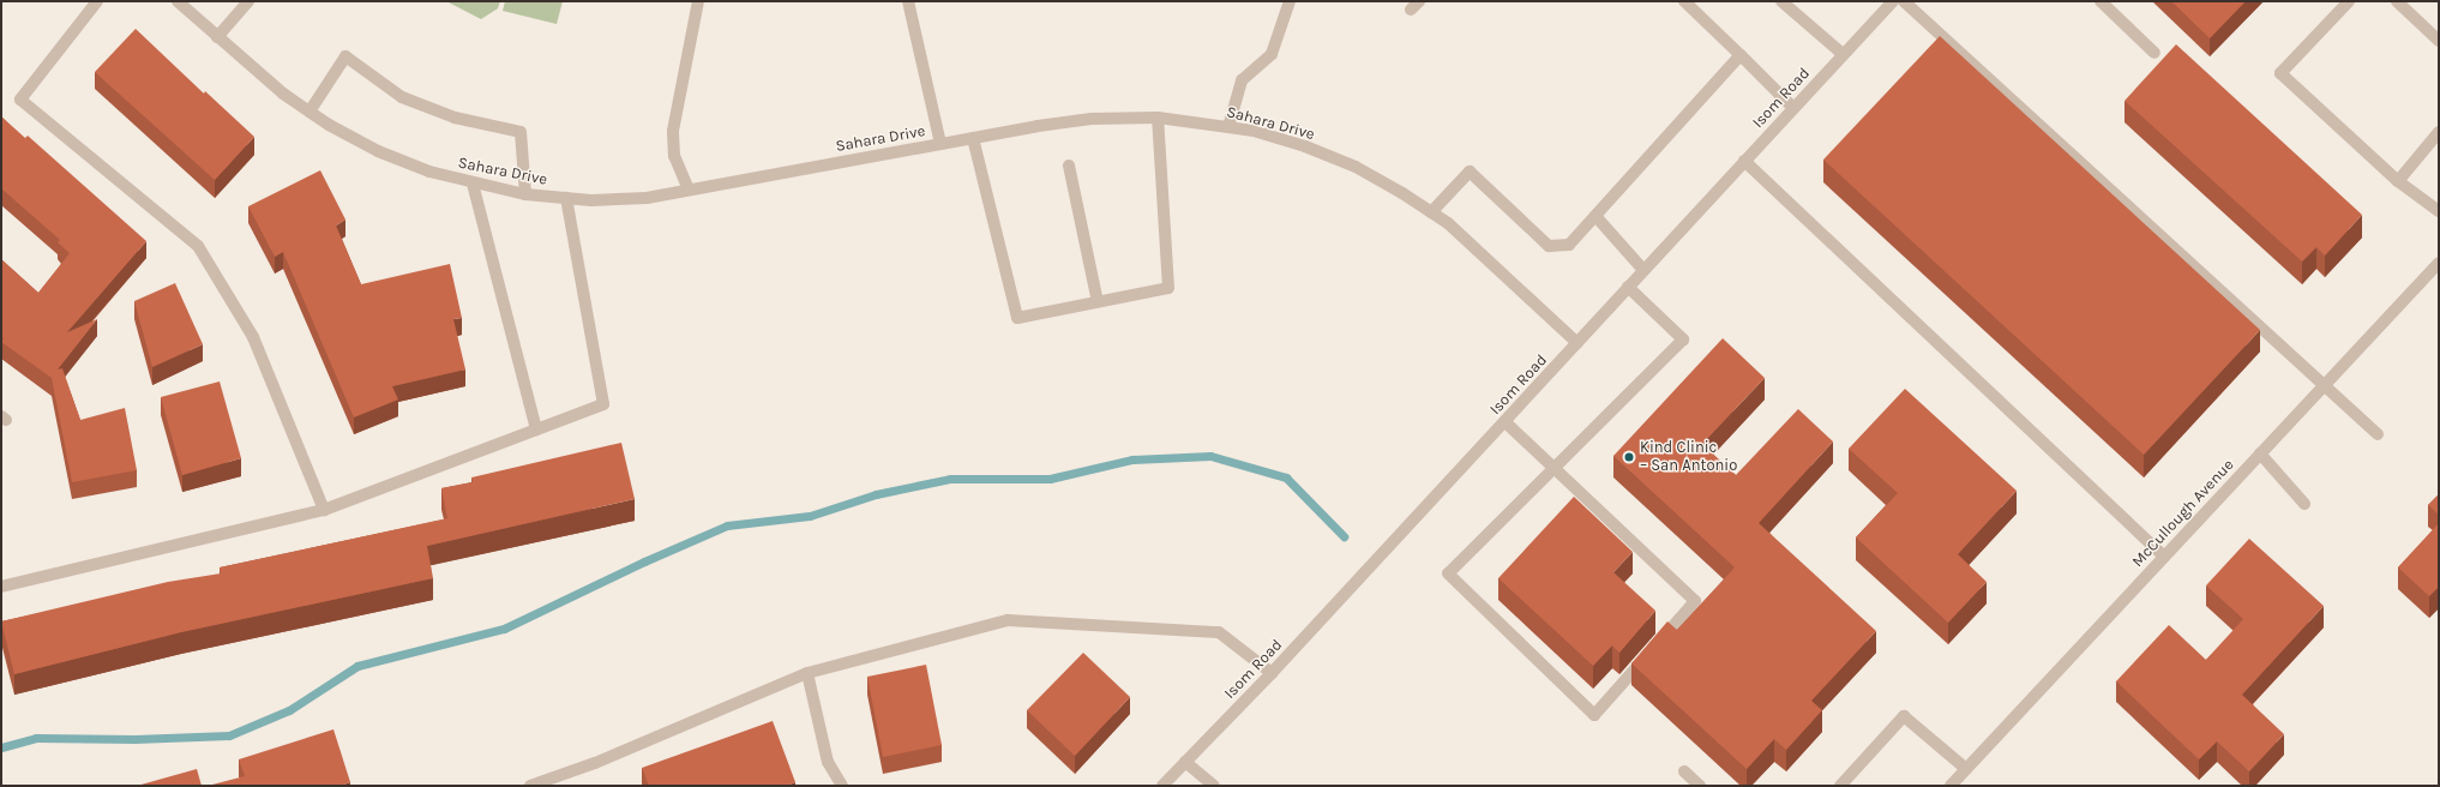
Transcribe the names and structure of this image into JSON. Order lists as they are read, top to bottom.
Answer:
{
  "streets": {
    "street": ["Isom Road", "Sahara Drive", "McCullough Avenue"]
  },
  "crossings": [
    ["Isom Road", "Sahara Drive"]
  ],
  "places": ["Kind Clinic – San Antonio"]
}
